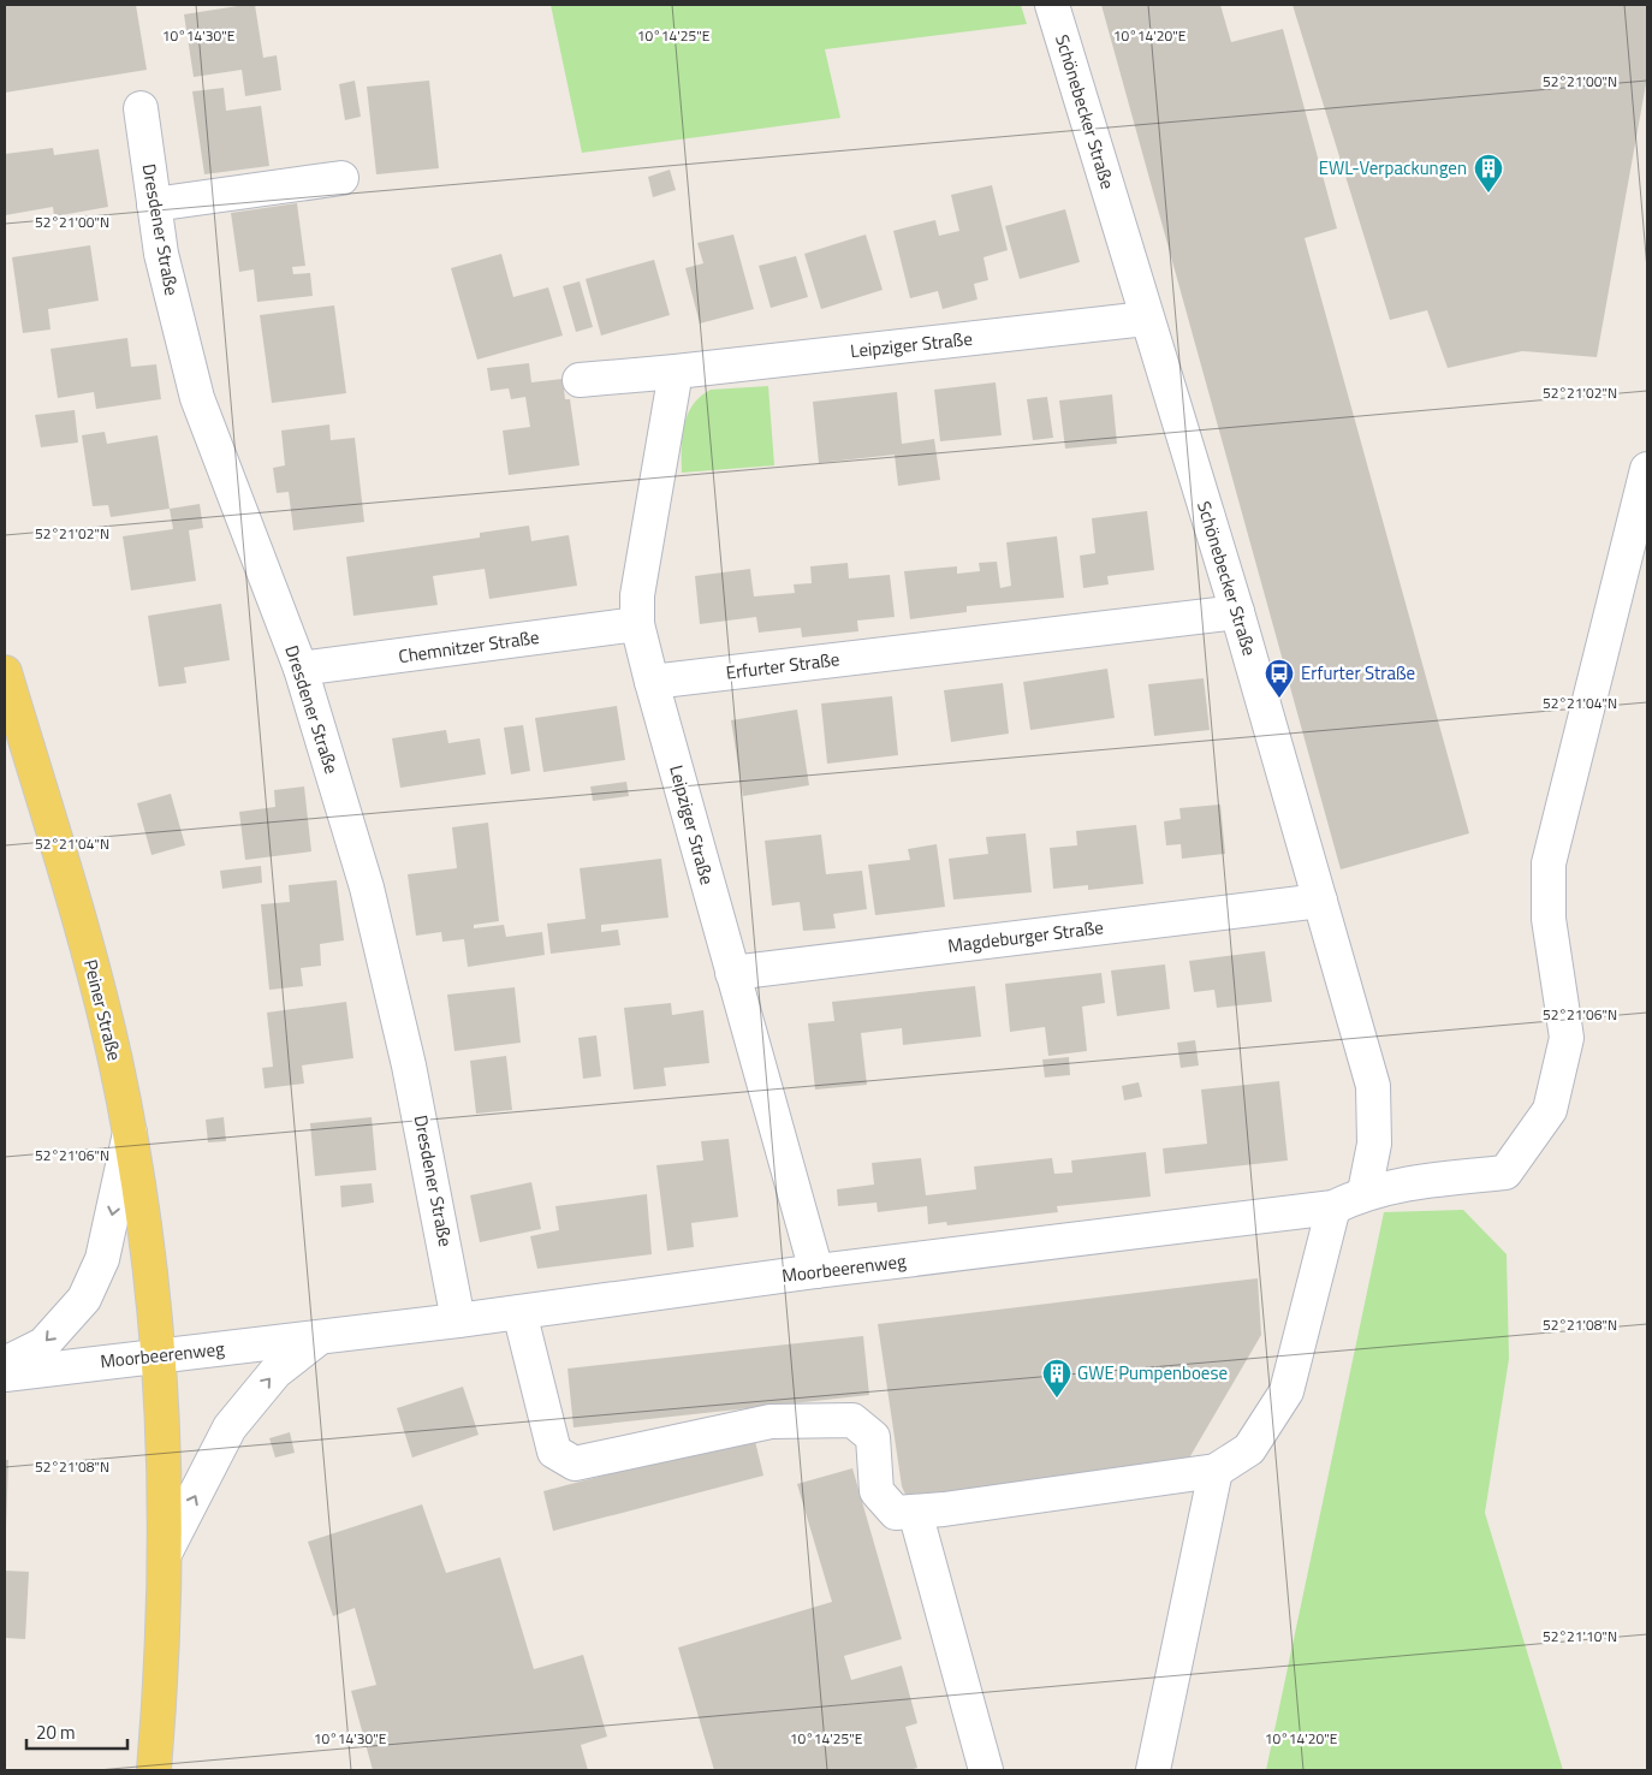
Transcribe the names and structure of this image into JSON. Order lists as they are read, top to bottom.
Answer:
{
  "streets": {
    "main road": ["Peiner Straße"],
    "street": [
      "Schönebecker Straße",
      "Dresdener Straße",
      "Leipziger Straße",
      "Chemnitzer Straße",
      "Erfurter Straße",
      "Magdeburger Straße",
      "Moorbeerenweg"
    ]
  },
  "crossings": [
    ["Schönebecker Straße", "Leipziger Straße"],
    ["Schönebecker Straße", "Erfurter Straße"],
    ["Schönebecker Straße", "Magdeburger Straße"],
    ["Schönebecker Straße", "Moorbeerenweg"],
    ["Dresdener Straße", "Chemnitzer Straße"],
    ["Dresdener Straße", "Moorbeerenweg"],
    ["Leipziger Straße", "Chemnitzer Straße"],
    ["Leipziger Straße", "Erfurter Straße"],
    ["Leipziger Straße", "Magdeburger Straße"],
    ["Leipziger Straße", "Moorbeerenweg"],
    ["Peiner Straße", "Moorbeerenweg"]
  ],
  "places": {
    "building": ["EWL-Verpackungen", "GWE Pumpenboese"],
    "bus stop": ["Erfurter Straße"]
  },
  "scale_bar": "20 m",
  "coordinates": [
    "10°14'30\"E",
    "10°14'25\"E",
    "10°14'20\"E",
    "52°21'00\"N",
    "52°21'02\"N",
    "52°21'04\"N",
    "52°21'06\"N",
    "52°21'08\"N",
    "52°21'10\"N"
  ]
}
